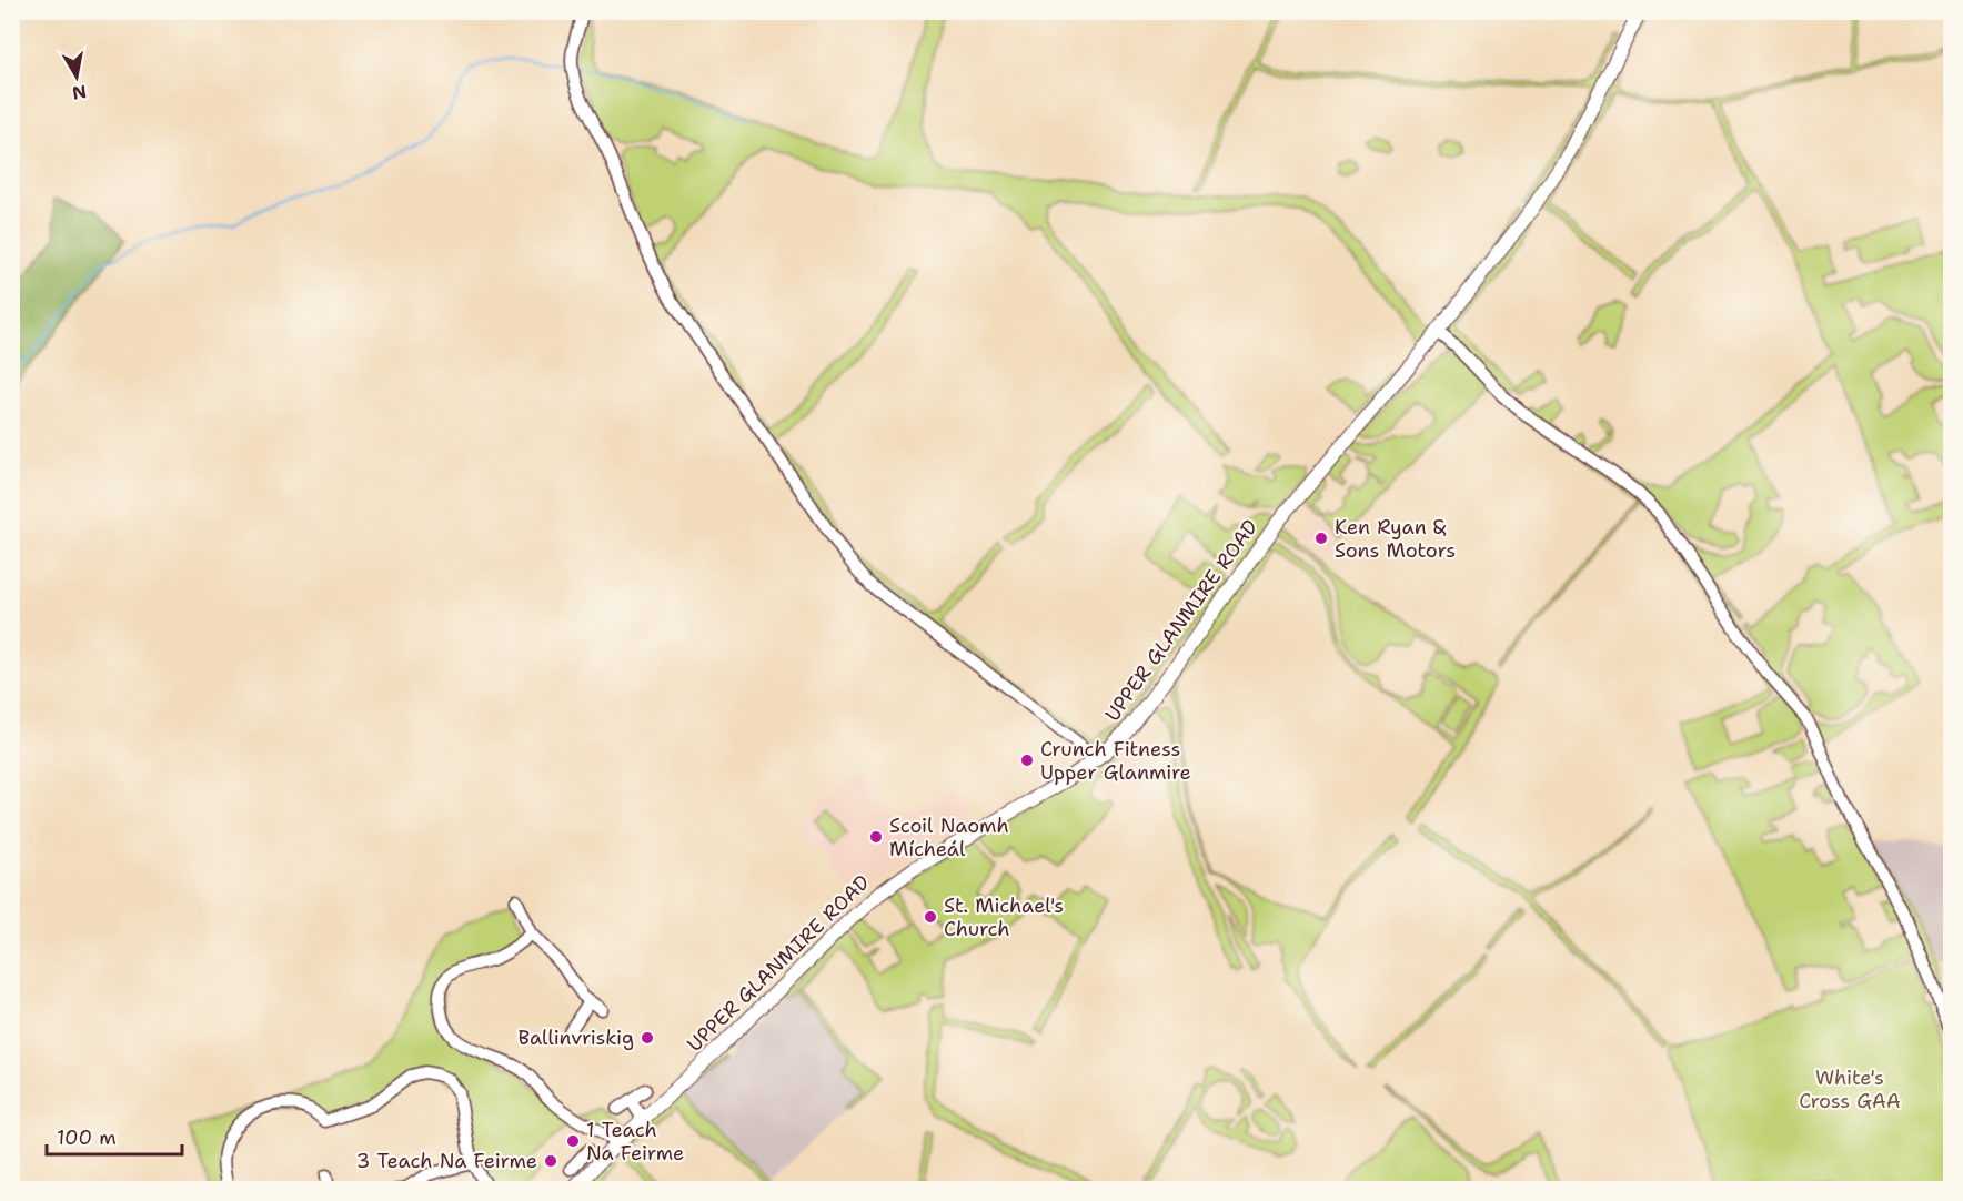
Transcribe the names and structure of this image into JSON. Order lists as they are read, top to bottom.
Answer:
{
  "streets": {
    "main road": ["UPPER GLANMIRE ROAD"]
  },
  "parks": ["White's Cross GAA"],
  "places": [
    "Ken Ryan & Sons Motors",
    "Crunch Fitness Upper Glanmire",
    "Scoil Naomh Mícheál",
    "St. Michael's Church",
    "Ballinvriskig",
    "1 Teach Na Feirme",
    "3 Teach Na Feirme"
  ],
  "scale_bar": "100 m",
  "north": "bottom"
}
